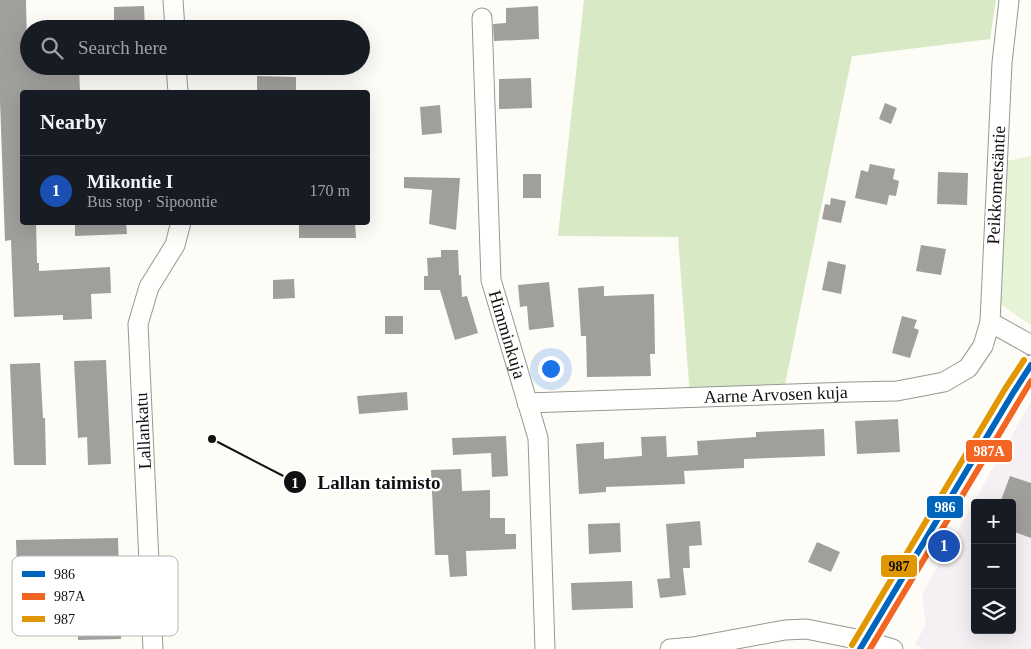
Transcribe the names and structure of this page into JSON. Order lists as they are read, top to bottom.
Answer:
{
  "streets": {
    "street": [
      "Peikkometsäntie",
      "Himminkuja",
      "Aarne Arvosen kuja",
      "Lallankatu"
    ]
  },
  "crossings": [
    ["Peikkometsäntie", "Aarne Arvosen kuja"],
    ["Himminkuja", "Aarne Arvosen kuja"]
  ],
  "places": ["Lallan taimisto"],
  "lines": ["transit line 987", "transit line 986", "transit line 987A"],
  "legend": ["986", "987A", "987"],
  "page": {
    "search": "Search here",
    "heading": "Nearby",
    "list": [
      {
        "mark": "1",
        "name": "Mikontie I",
        "note": "Bus stop · Sipoontie",
        "value": "170 m"
      }
    ],
    "map_buttons": ["+", "−"],
    "pins": "1"
  }
}
